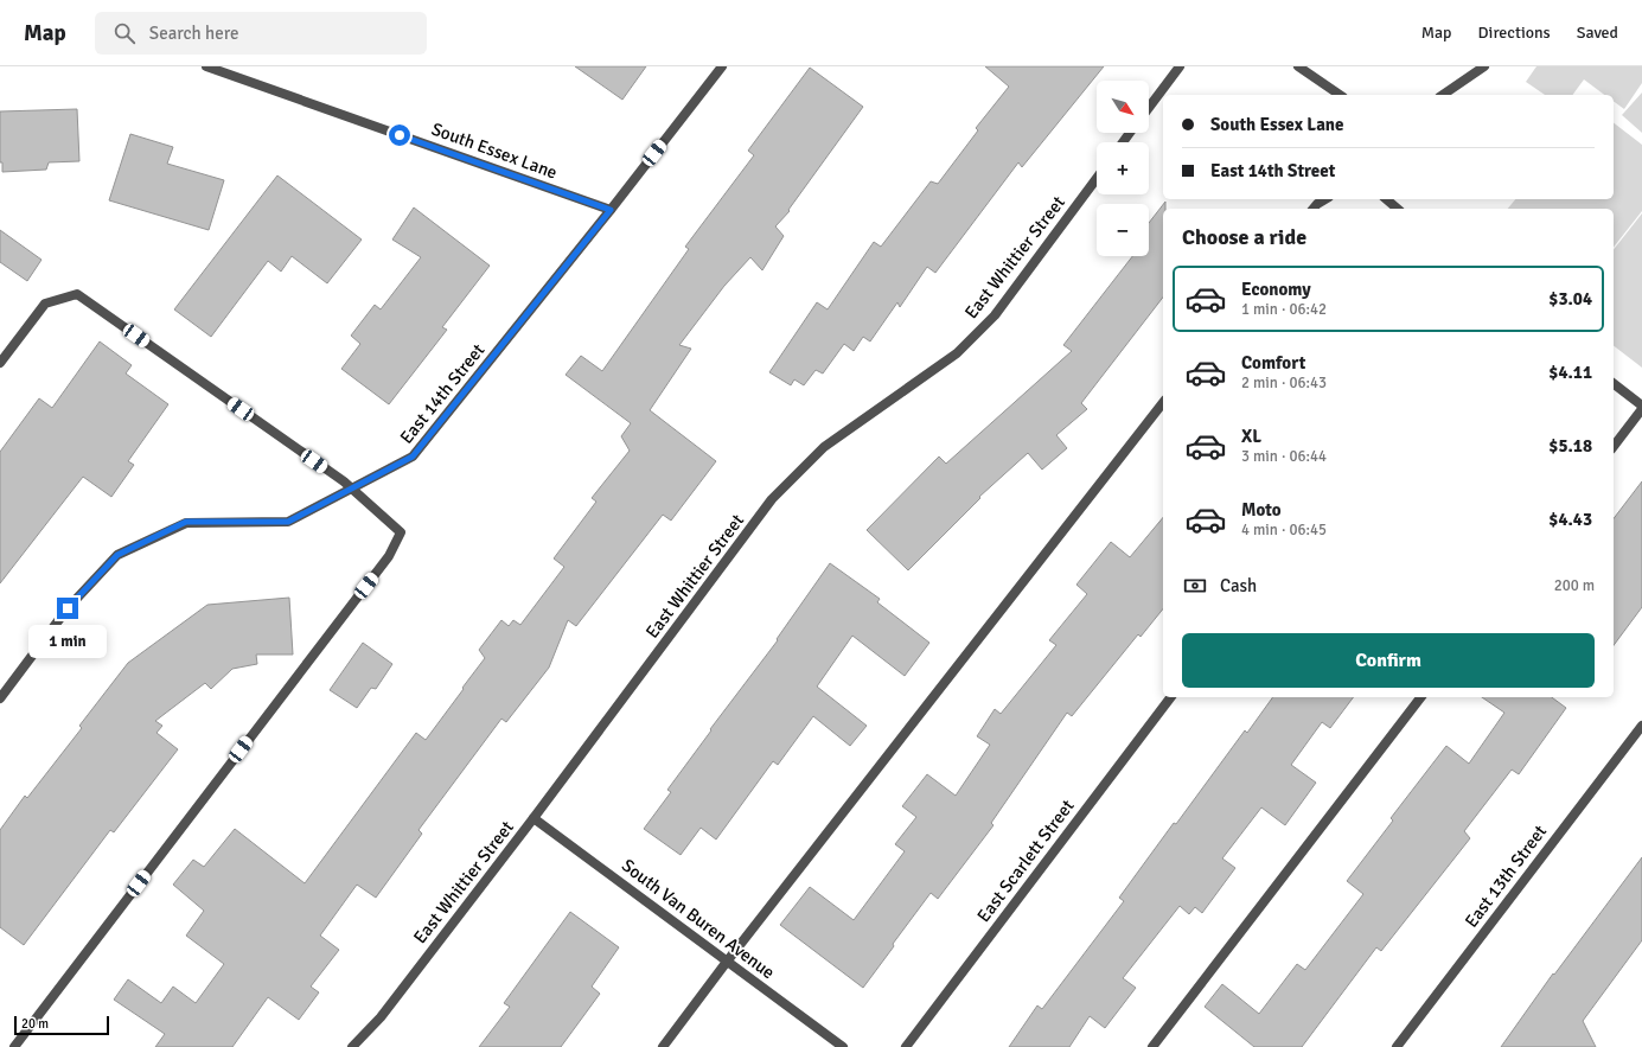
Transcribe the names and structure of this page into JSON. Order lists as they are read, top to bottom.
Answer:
{
  "streets": {
    "street": [
      "South Essex Lane",
      "East Whittier Street",
      "East 14th Street",
      "East Scarlett Street",
      "East 13th Street",
      "South Van Buren Avenue"
    ]
  },
  "crossings": [
    ["South Essex Lane", "East 14th Street"],
    ["East Whittier Street", "South Van Buren Avenue"]
  ],
  "scale_bar": "20 m",
  "north": "bottom right",
  "page": {
    "header": "Map",
    "search": "Search here",
    "nav": ["Map", "Directions", "Saved"],
    "map_buttons": ["+", "−"],
    "banner": ["South Essex Lane", "East 14th Street"],
    "heading": "Choose a ride",
    "list": [
      {
        "name": "Economy",
        "note": "1 min · 06:42",
        "value": "$3.04"
      },
      {
        "name": "Comfort",
        "note": "2 min · 06:43",
        "value": "$4.11"
      },
      {
        "name": "XL",
        "note": "3 min · 06:44",
        "value": "$5.18"
      },
      {
        "name": "Moto",
        "note": "4 min · 06:45",
        "value": "$4.43"
      }
    ],
    "pay": ["Cash", "200 m"],
    "buttons": "Confirm",
    "bubble": "1 min",
    "scale": "20 m"
  }
}
